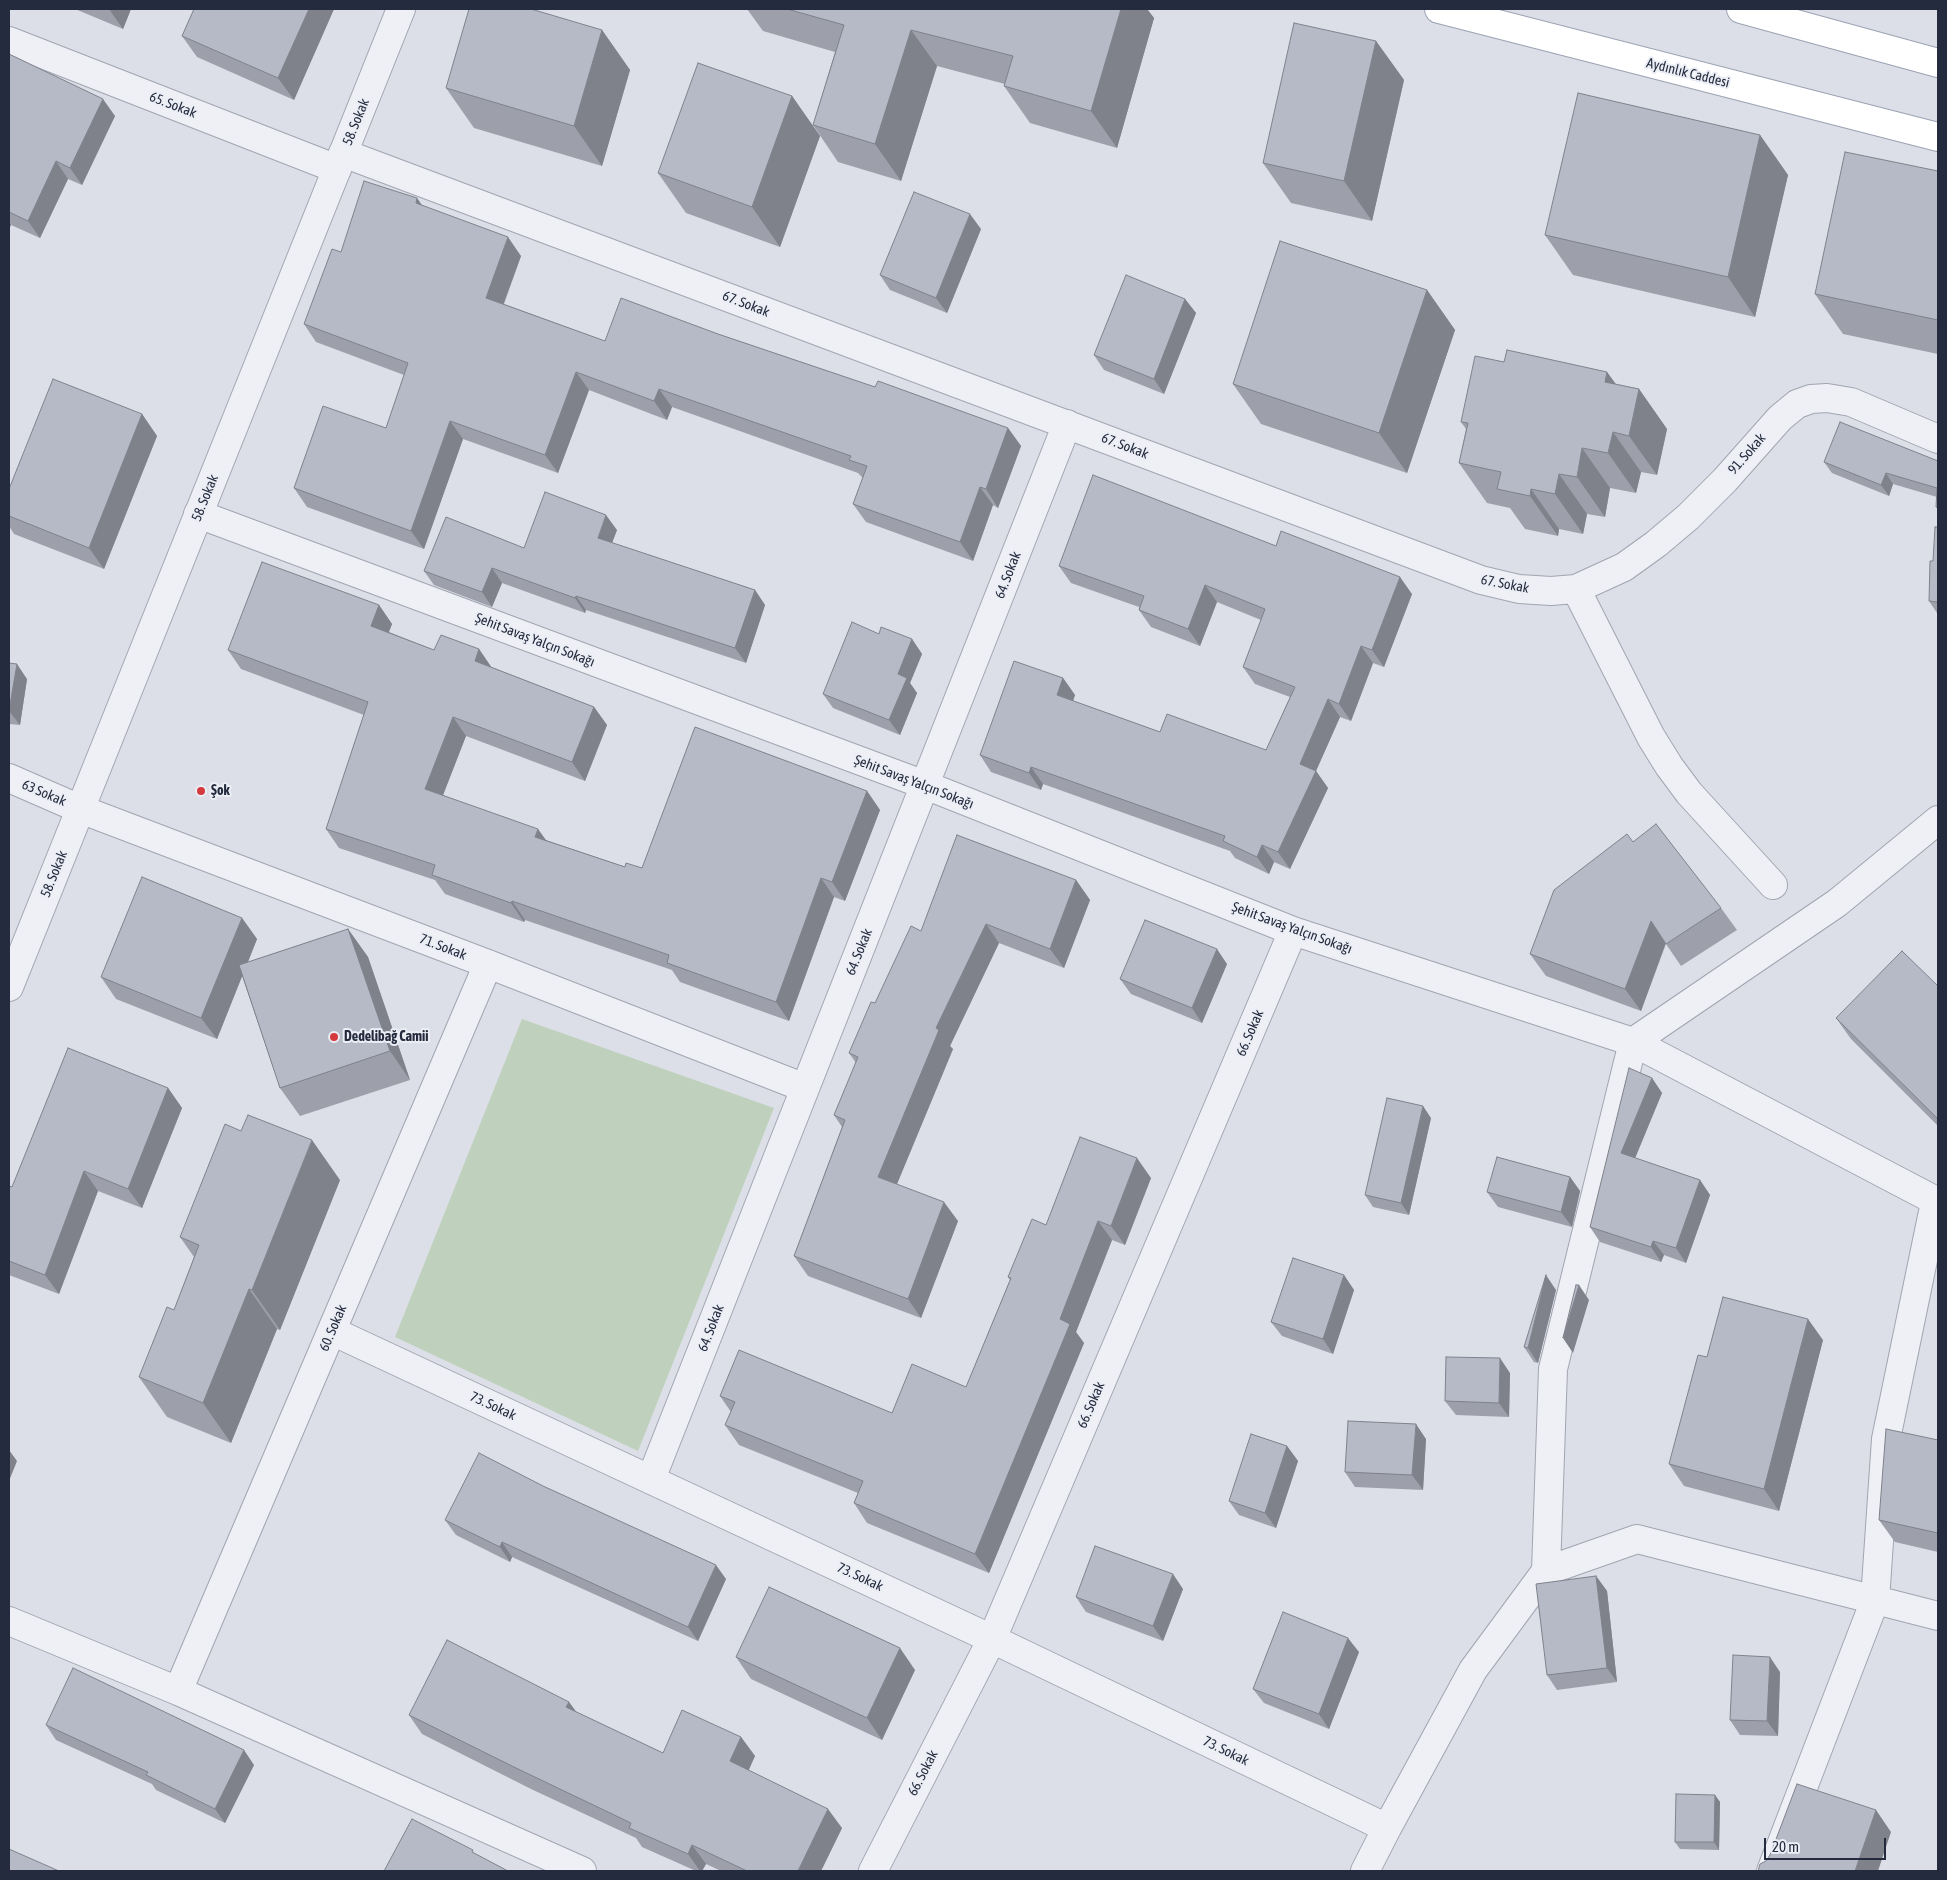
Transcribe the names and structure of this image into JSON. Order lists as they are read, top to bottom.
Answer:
{
  "streets": {
    "main road": ["Aydınlık Caddesi"],
    "street": [
      "65. Sokak",
      "58. Sokak",
      "67. Sokak",
      "91. Sokak",
      "64. Sokak",
      "Şehit Savaş Yalçın Sokağı",
      "63 Sokak",
      "71. Sokak",
      "66. Sokak",
      "60. Sokak",
      "73. Sokak"
    ]
  },
  "crossings": [
    ["65. Sokak", "58. Sokak"],
    ["65. Sokak", "67. Sokak"],
    ["58. Sokak", "67. Sokak"],
    ["58. Sokak", "Şehit Savaş Yalçın Sokağı"],
    ["58. Sokak", "63 Sokak"],
    ["58. Sokak", "71. Sokak"],
    ["67. Sokak", "91. Sokak"],
    ["67. Sokak", "64. Sokak"],
    ["64. Sokak", "Şehit Savaş Yalçın Sokağı"],
    ["64. Sokak", "71. Sokak"],
    ["64. Sokak", "73. Sokak"],
    ["Şehit Savaş Yalçın Sokağı", "66. Sokak"],
    ["63 Sokak", "71. Sokak"],
    ["71. Sokak", "60. Sokak"],
    ["66. Sokak", "73. Sokak"],
    ["60. Sokak", "73. Sokak"]
  ],
  "places": ["Şok", "Dedelibağ Camii"],
  "scale_bar": "20 m"
}
